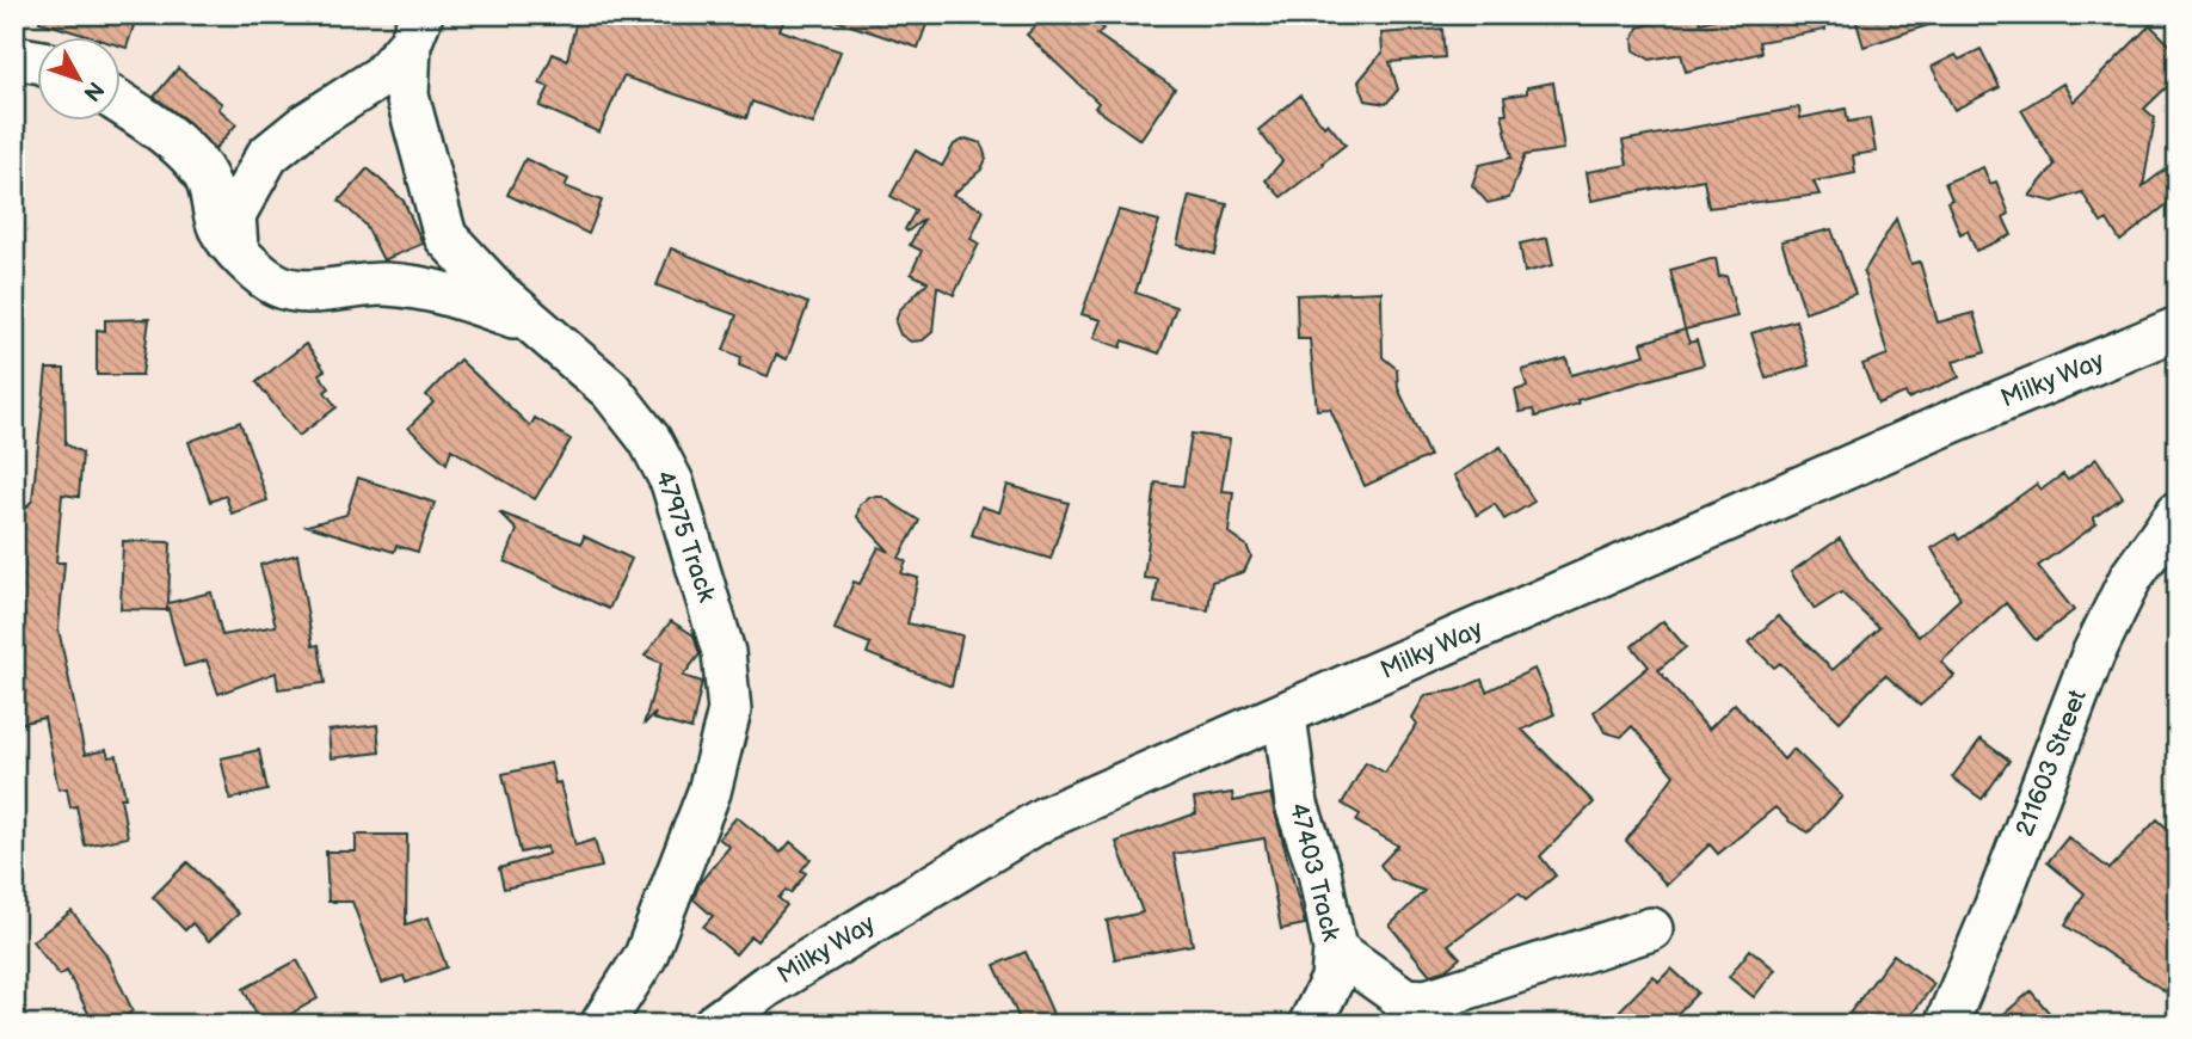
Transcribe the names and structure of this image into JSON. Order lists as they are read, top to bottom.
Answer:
{
  "streets": {
    "street": [
      "Milky Way",
      "47975 Track",
      "211603 Street",
      "47403 Track"
    ]
  },
  "crossings": [
    ["Milky Way", "47403 Track"]
  ],
  "north": "bottom right"
}
